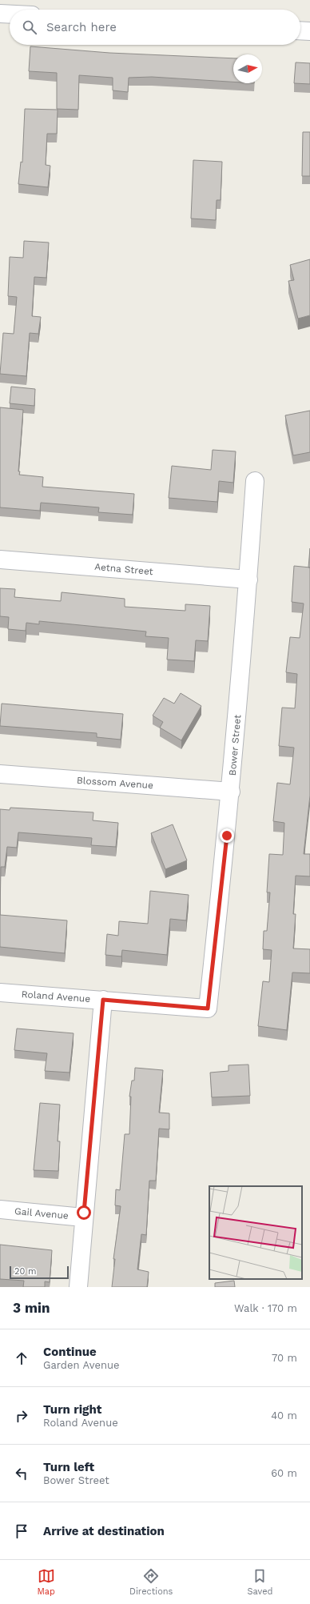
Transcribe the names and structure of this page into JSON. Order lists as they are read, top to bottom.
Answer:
{
  "streets": {
    "street": [
      "Aetna Street",
      "Bower Street",
      "Blossom Avenue",
      "Roland Avenue",
      "Gail Avenue"
    ]
  },
  "crossings": [
    ["Aetna Street", "Bower Street"],
    ["Bower Street", "Blossom Avenue"],
    ["Bower Street", "Roland Avenue"]
  ],
  "scale_bar": "20 m",
  "north": "right",
  "page": {
    "search": "Search here",
    "scale": "20 m",
    "heading": ["3 min", "Walk · 170 m"],
    "list": [
      ["Continue", "Garden Avenue", "70 m"],
      ["Turn right", "Roland Avenue", "40 m"],
      ["Turn left", "Bower Street", "60 m"],
      "Arrive at destination"
    ],
    "nav": ["Map", "Directions", "Saved"]
  }
}
